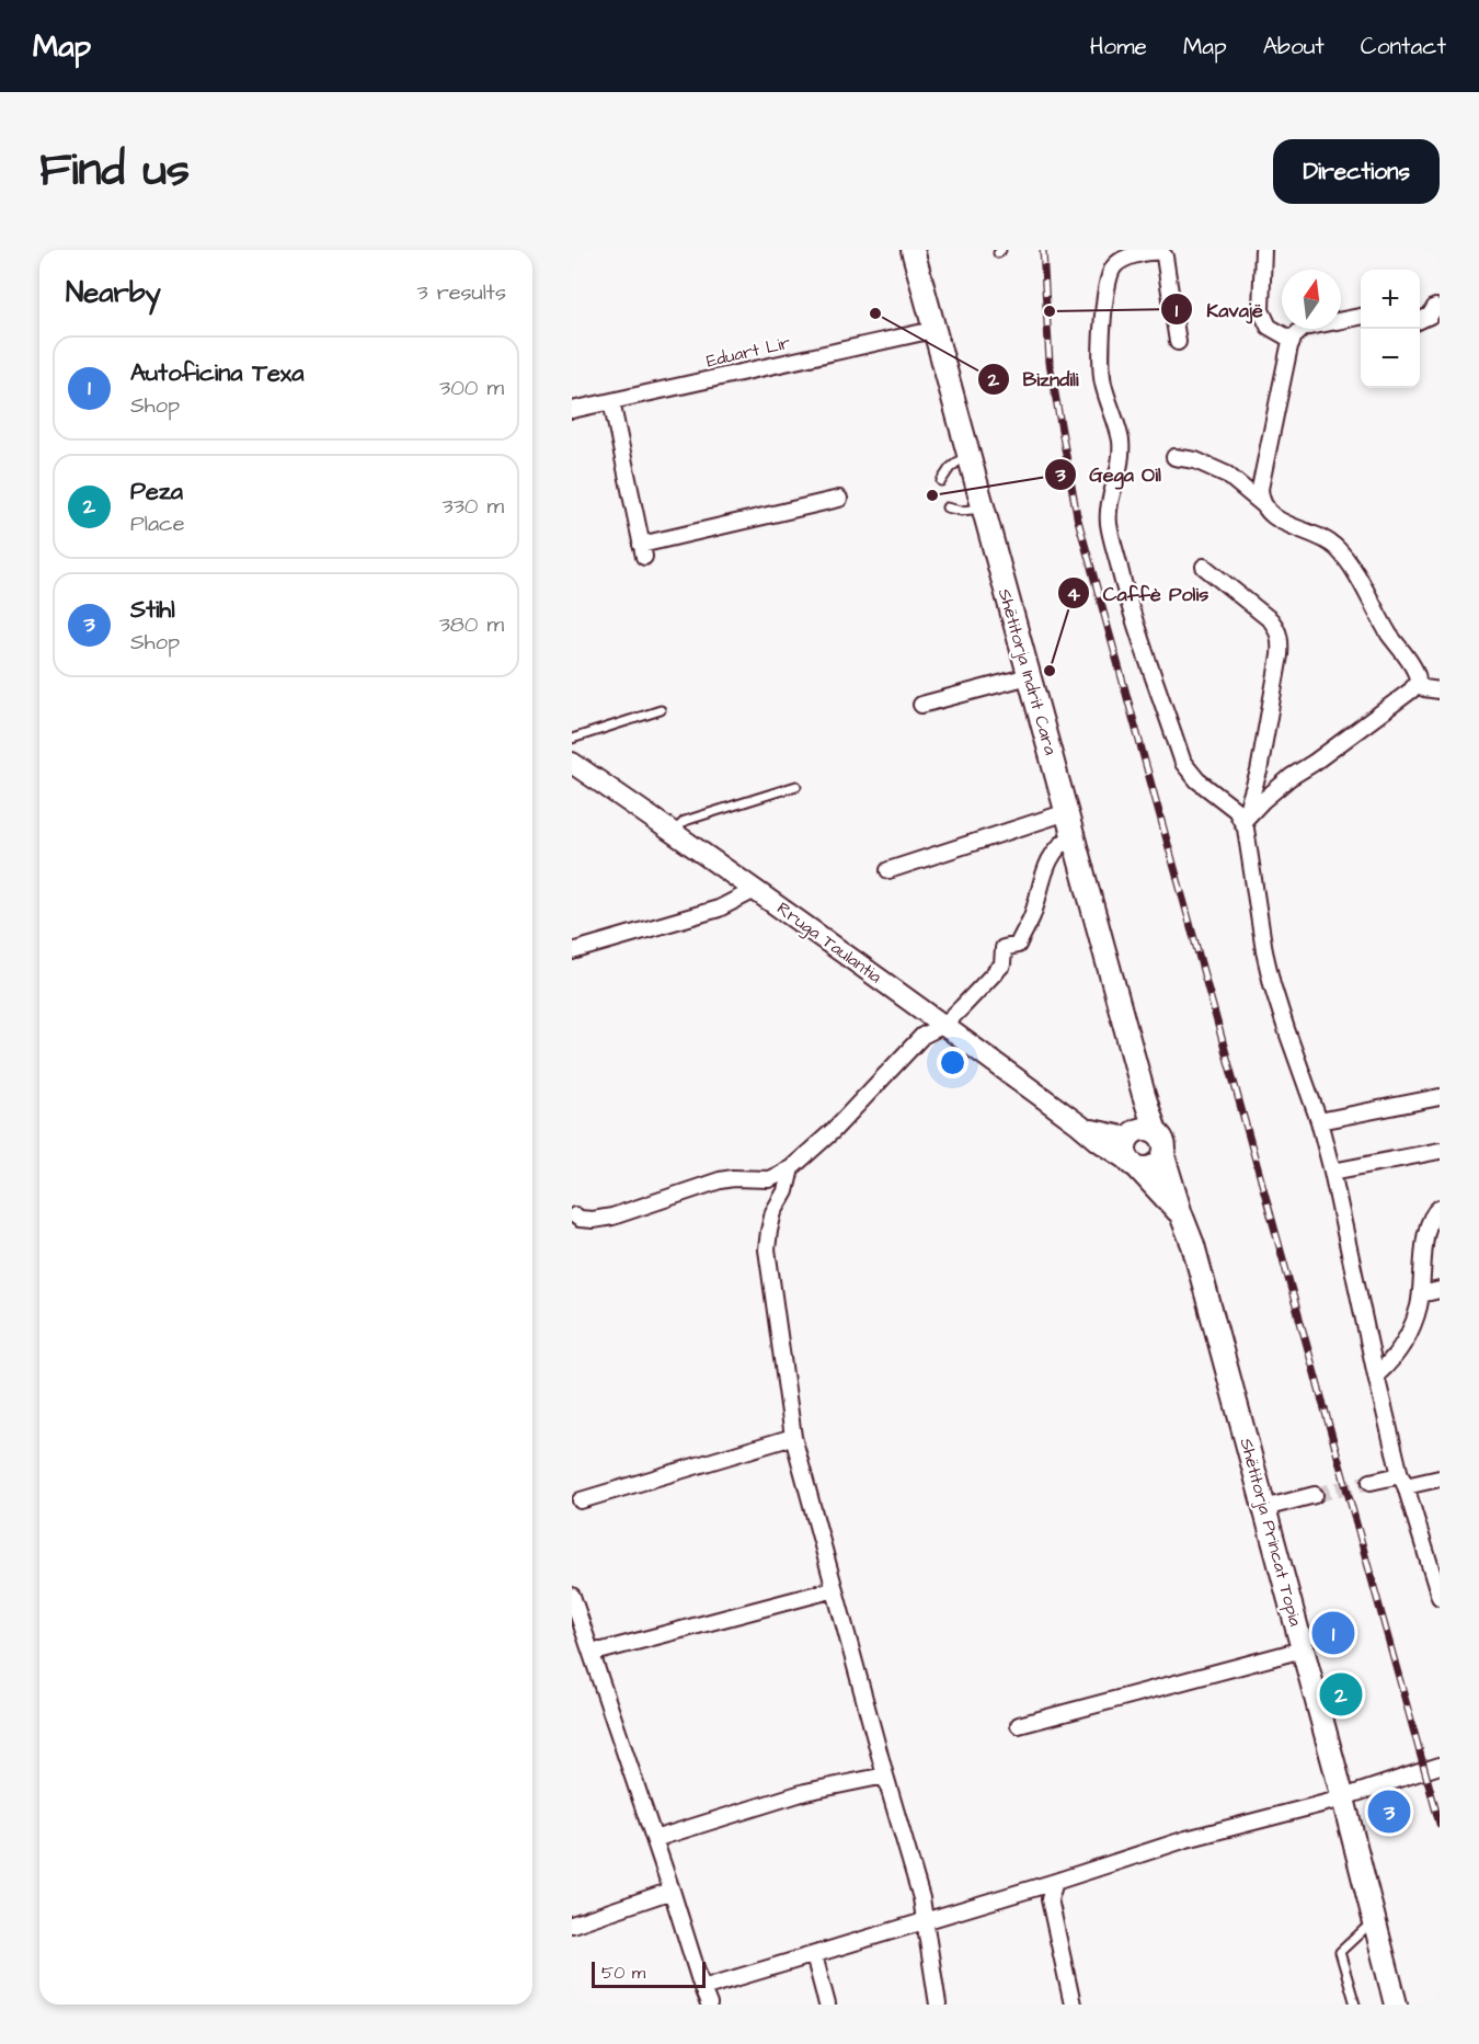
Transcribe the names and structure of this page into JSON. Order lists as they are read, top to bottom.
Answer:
{
  "streets": {
    "main road": ["Shëtitorja Indrit Cara", "Shëtitorja Princat Topia"],
    "street": ["Eduart Lir", "Rruga Taulantia"]
  },
  "crossings": [
    ["Eduart Lir", "Shëtitorja Indrit Cara"],
    ["Shëtitorja Indrit Cara", "Rruga Taulantia"],
    ["Shëtitorja Indrit Cara", "Shëtitorja Princat Topia"],
    ["Rruga Taulantia", "Shëtitorja Princat Topia"]
  ],
  "places": [
    "Kavajë",
    "Bizndili",
    "Gega Oil",
    "Caffè Polis"
  ],
  "scale_bar": "50 m",
  "north": "top",
  "page": {
    "header": "Map",
    "nav": [
      "Home",
      "Map",
      "About",
      "Contact"
    ],
    "title": "Find us",
    "buttons": "Directions",
    "heading": ["Nearby", "3 results"],
    "map_buttons": ["+", "−"],
    "list": [
      {
        "mark": "1",
        "name": "Autoficina Texa",
        "note": "Shop",
        "value": "300 m"
      },
      {
        "mark": "2",
        "name": "Peza",
        "note": "Place",
        "value": "330 m"
      },
      {
        "mark": "3",
        "name": "Stihl",
        "note": "Shop",
        "value": "380 m"
      }
    ],
    "pins": ["1", "2", "3"],
    "scale": "50 m"
  }
}
